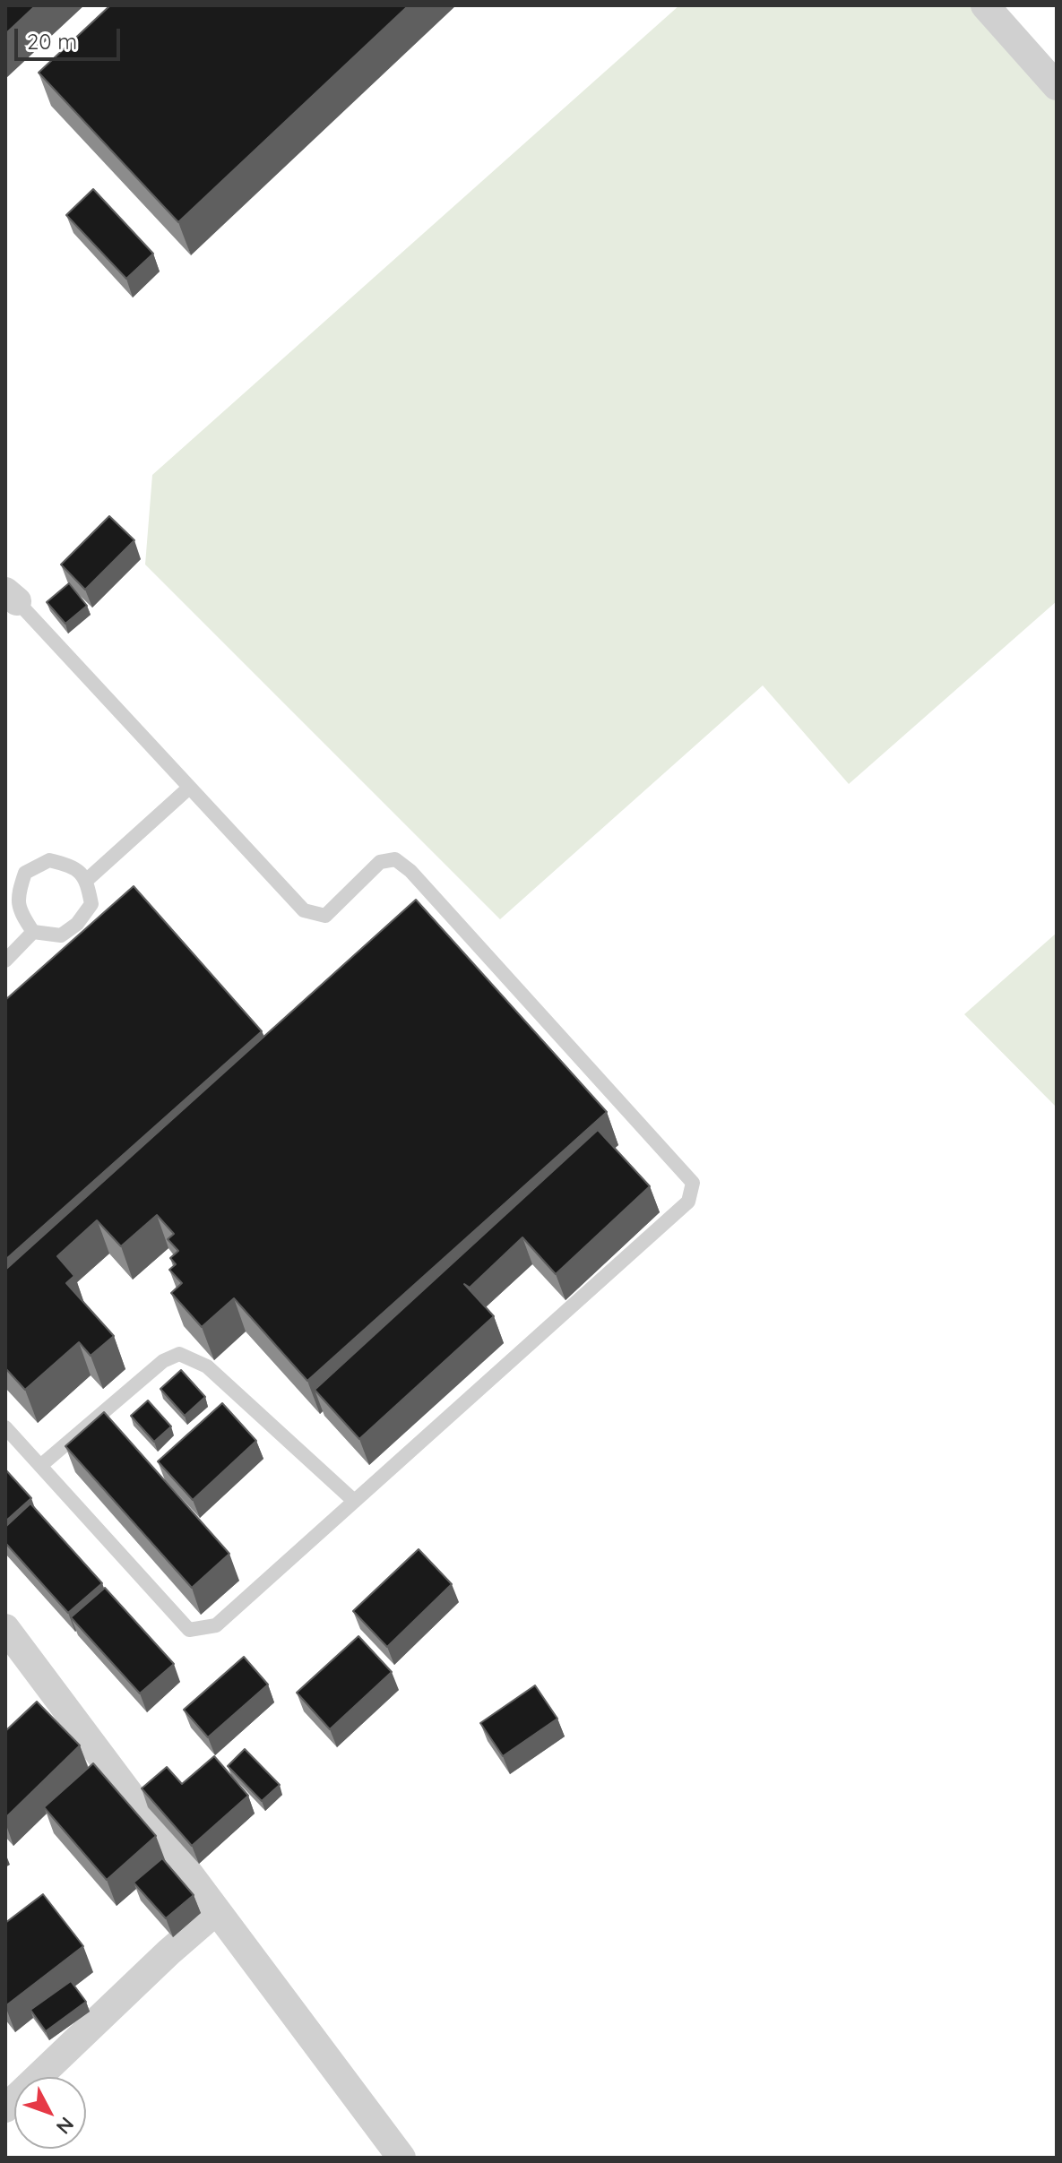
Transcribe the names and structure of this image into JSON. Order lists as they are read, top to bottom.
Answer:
{
  "scale_bar": "20 m",
  "north": "bottom right"
}
